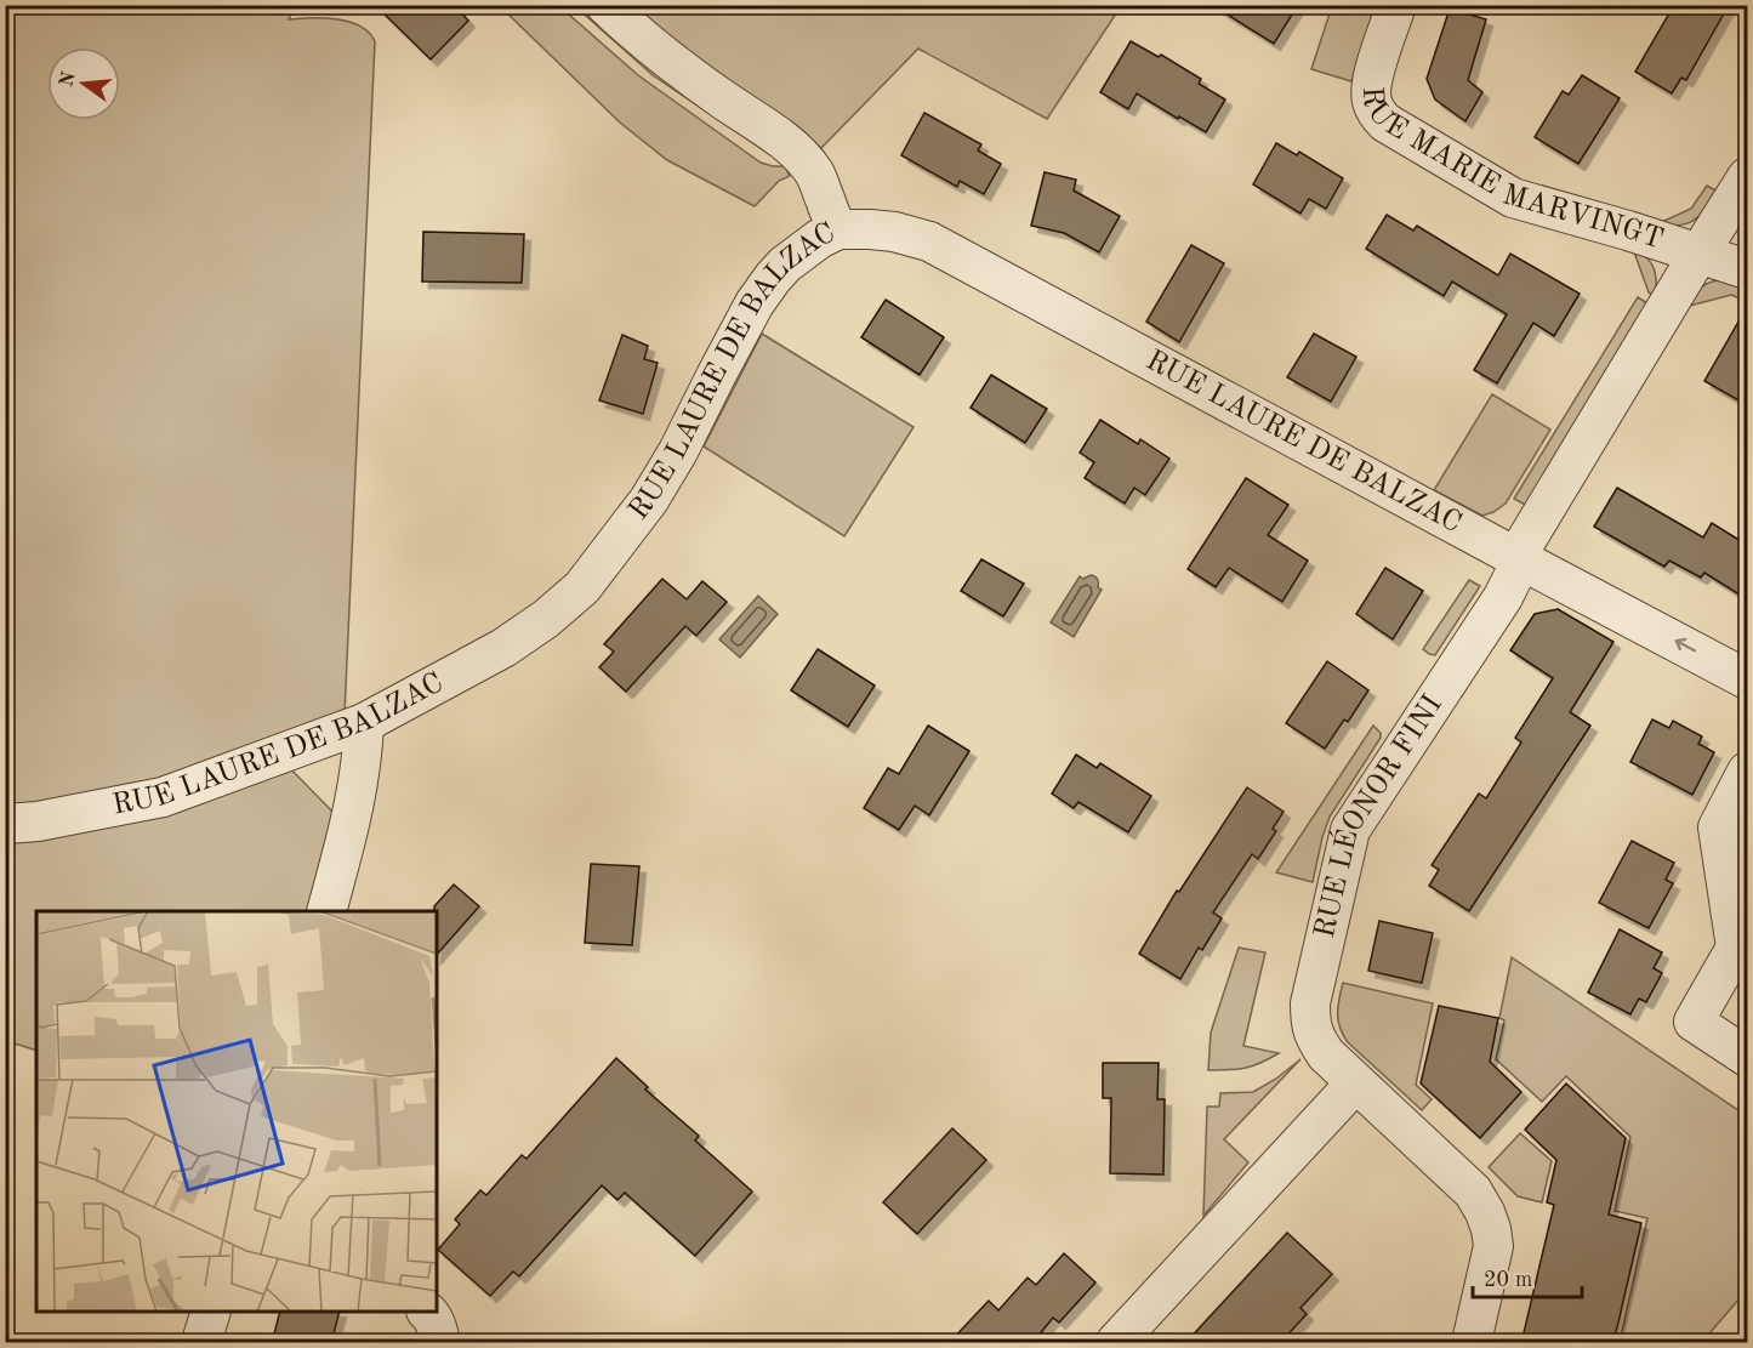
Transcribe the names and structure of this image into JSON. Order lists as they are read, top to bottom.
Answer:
{
  "streets": {
    "street": ["RUE MARIE MARVINGT", "RUE LAURE DE BALZAC", "RUE LÉONOR FINI"]
  },
  "crossings": [
    ["RUE MARIE MARVINGT", "RUE LÉONOR FINI"],
    ["RUE LAURE DE BALZAC", "RUE LÉONOR FINI"]
  ],
  "scale_bar": "20 m",
  "north": "left"
}
